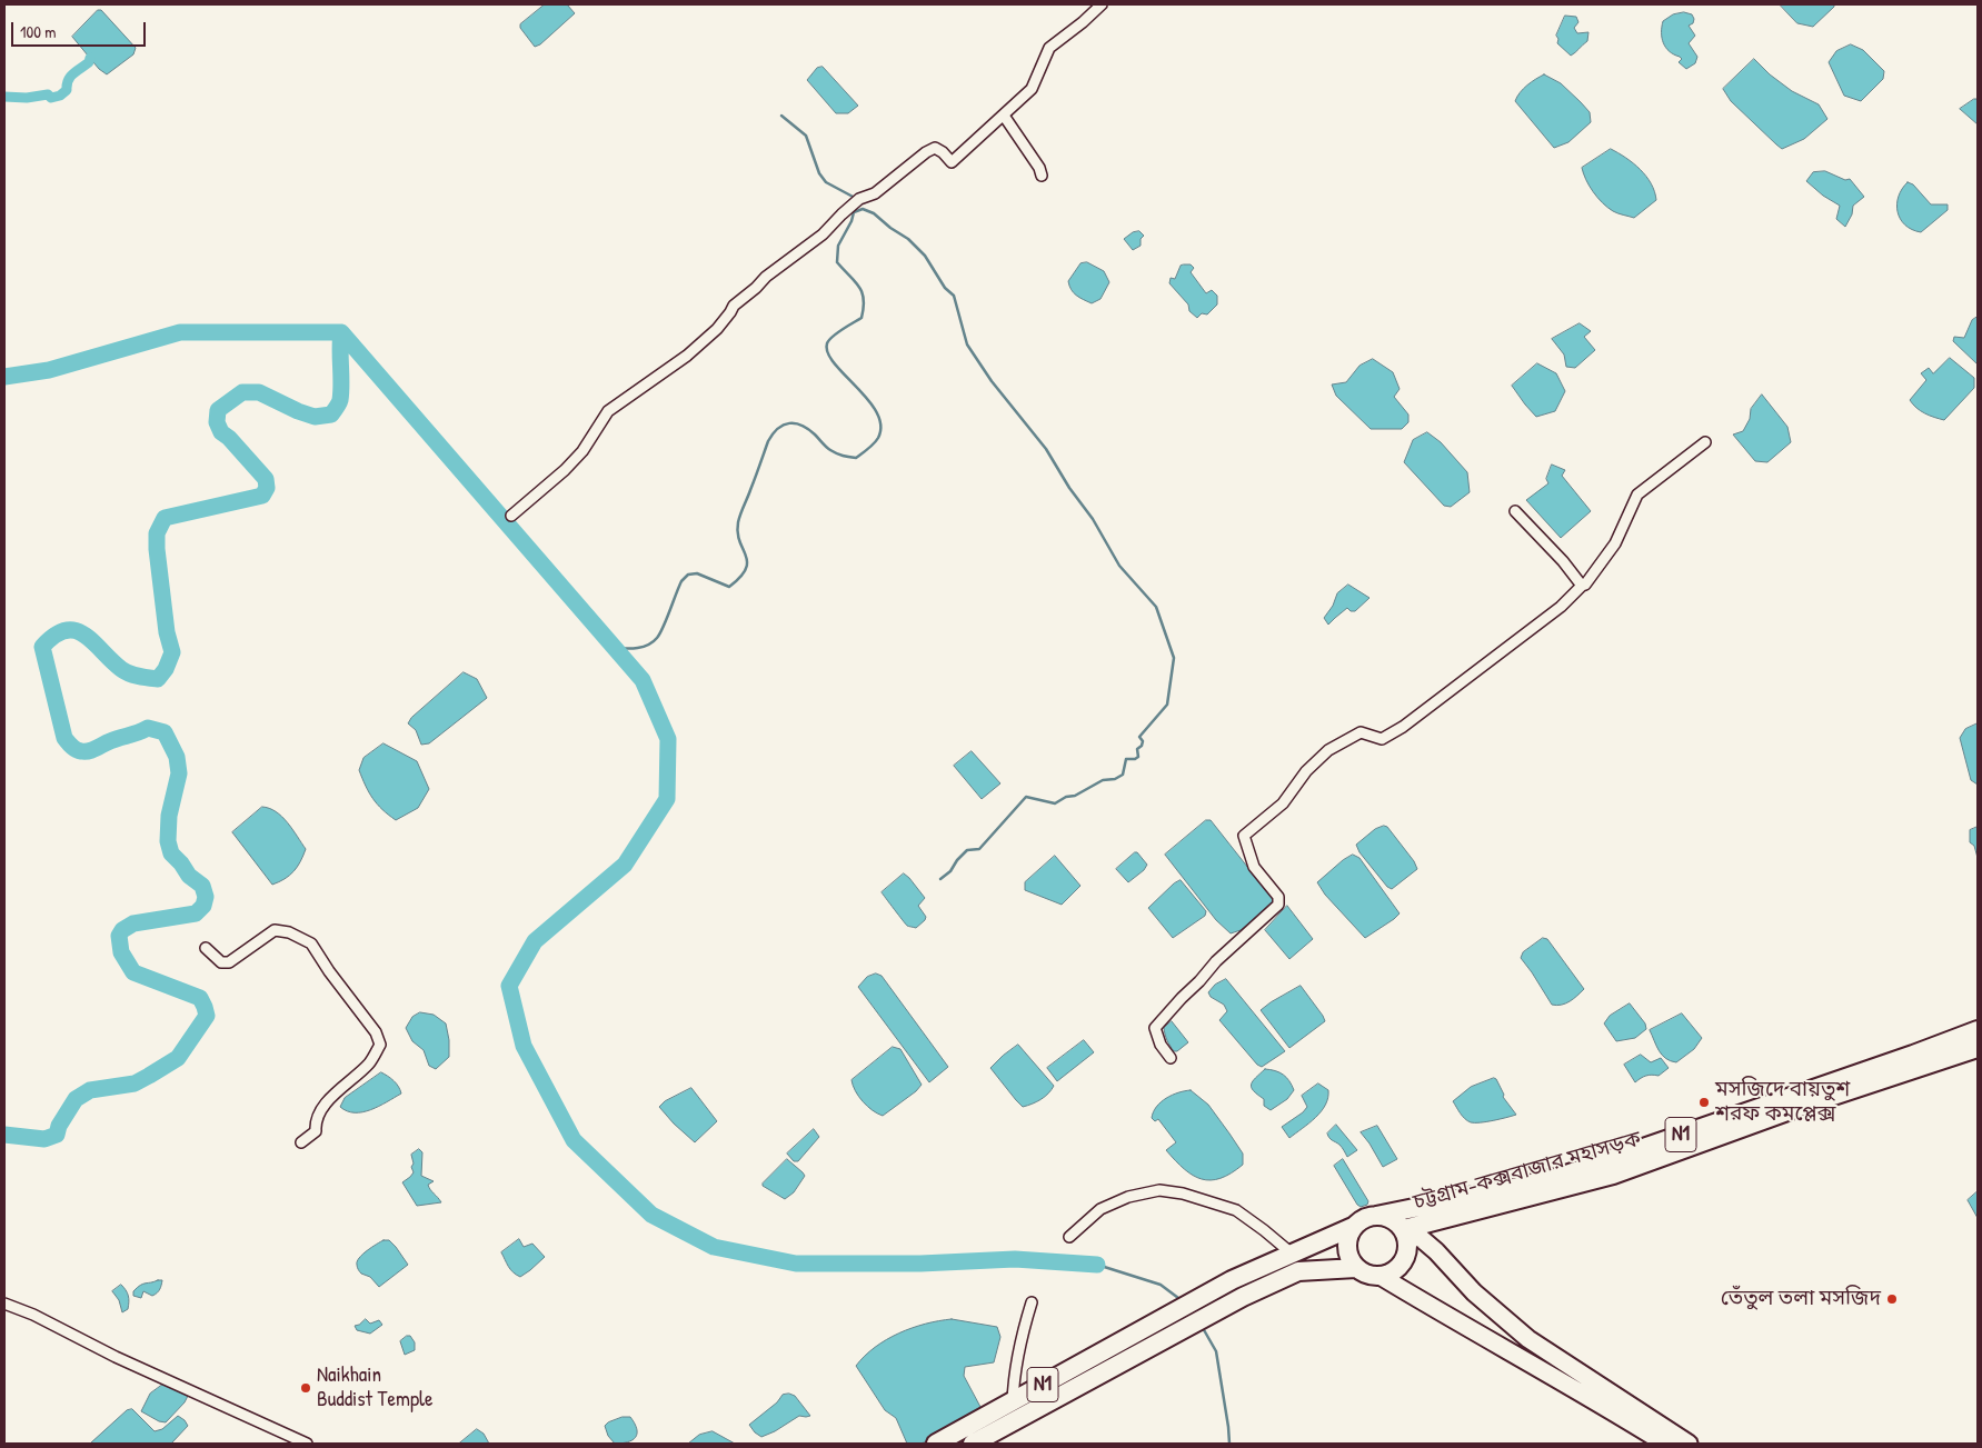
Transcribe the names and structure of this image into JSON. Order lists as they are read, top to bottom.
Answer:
{
  "streets": {
    "highway": ["N1", "চট্টগ্রাম-কক্সবাজার মহাসড়ক"]
  },
  "crossings": [
    ["N1", "চট্টগ্রাম-কক্সবাজার মহাসড়ক"]
  ],
  "places": ["মসজিদে বায়তুশ শরফ কমপ্লেক্স", "তেঁতুল তলা মসজিদ", "Naikhain Buddist Temple"],
  "scale_bar": "100 m"
}
